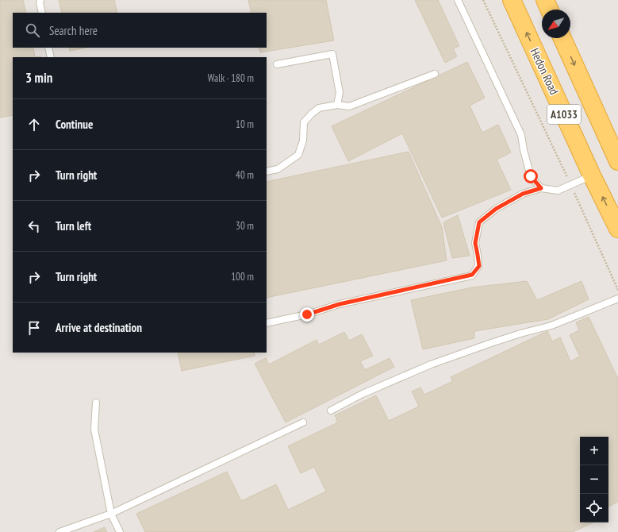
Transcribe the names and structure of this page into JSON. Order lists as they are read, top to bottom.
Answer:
{
  "streets": {
    "highway": ["Hedon Road", "A1033"]
  },
  "north": "bottom left",
  "page": {
    "search": "Search here",
    "heading": ["3 min", "Walk · 180 m"],
    "list": [
      ["Continue", "10 m"],
      ["Turn right", "40 m"],
      ["Turn left", "30 m"],
      ["Turn right", "100 m"],
      "Arrive at destination"
    ],
    "map_buttons": ["+", "−"]
  }
}
